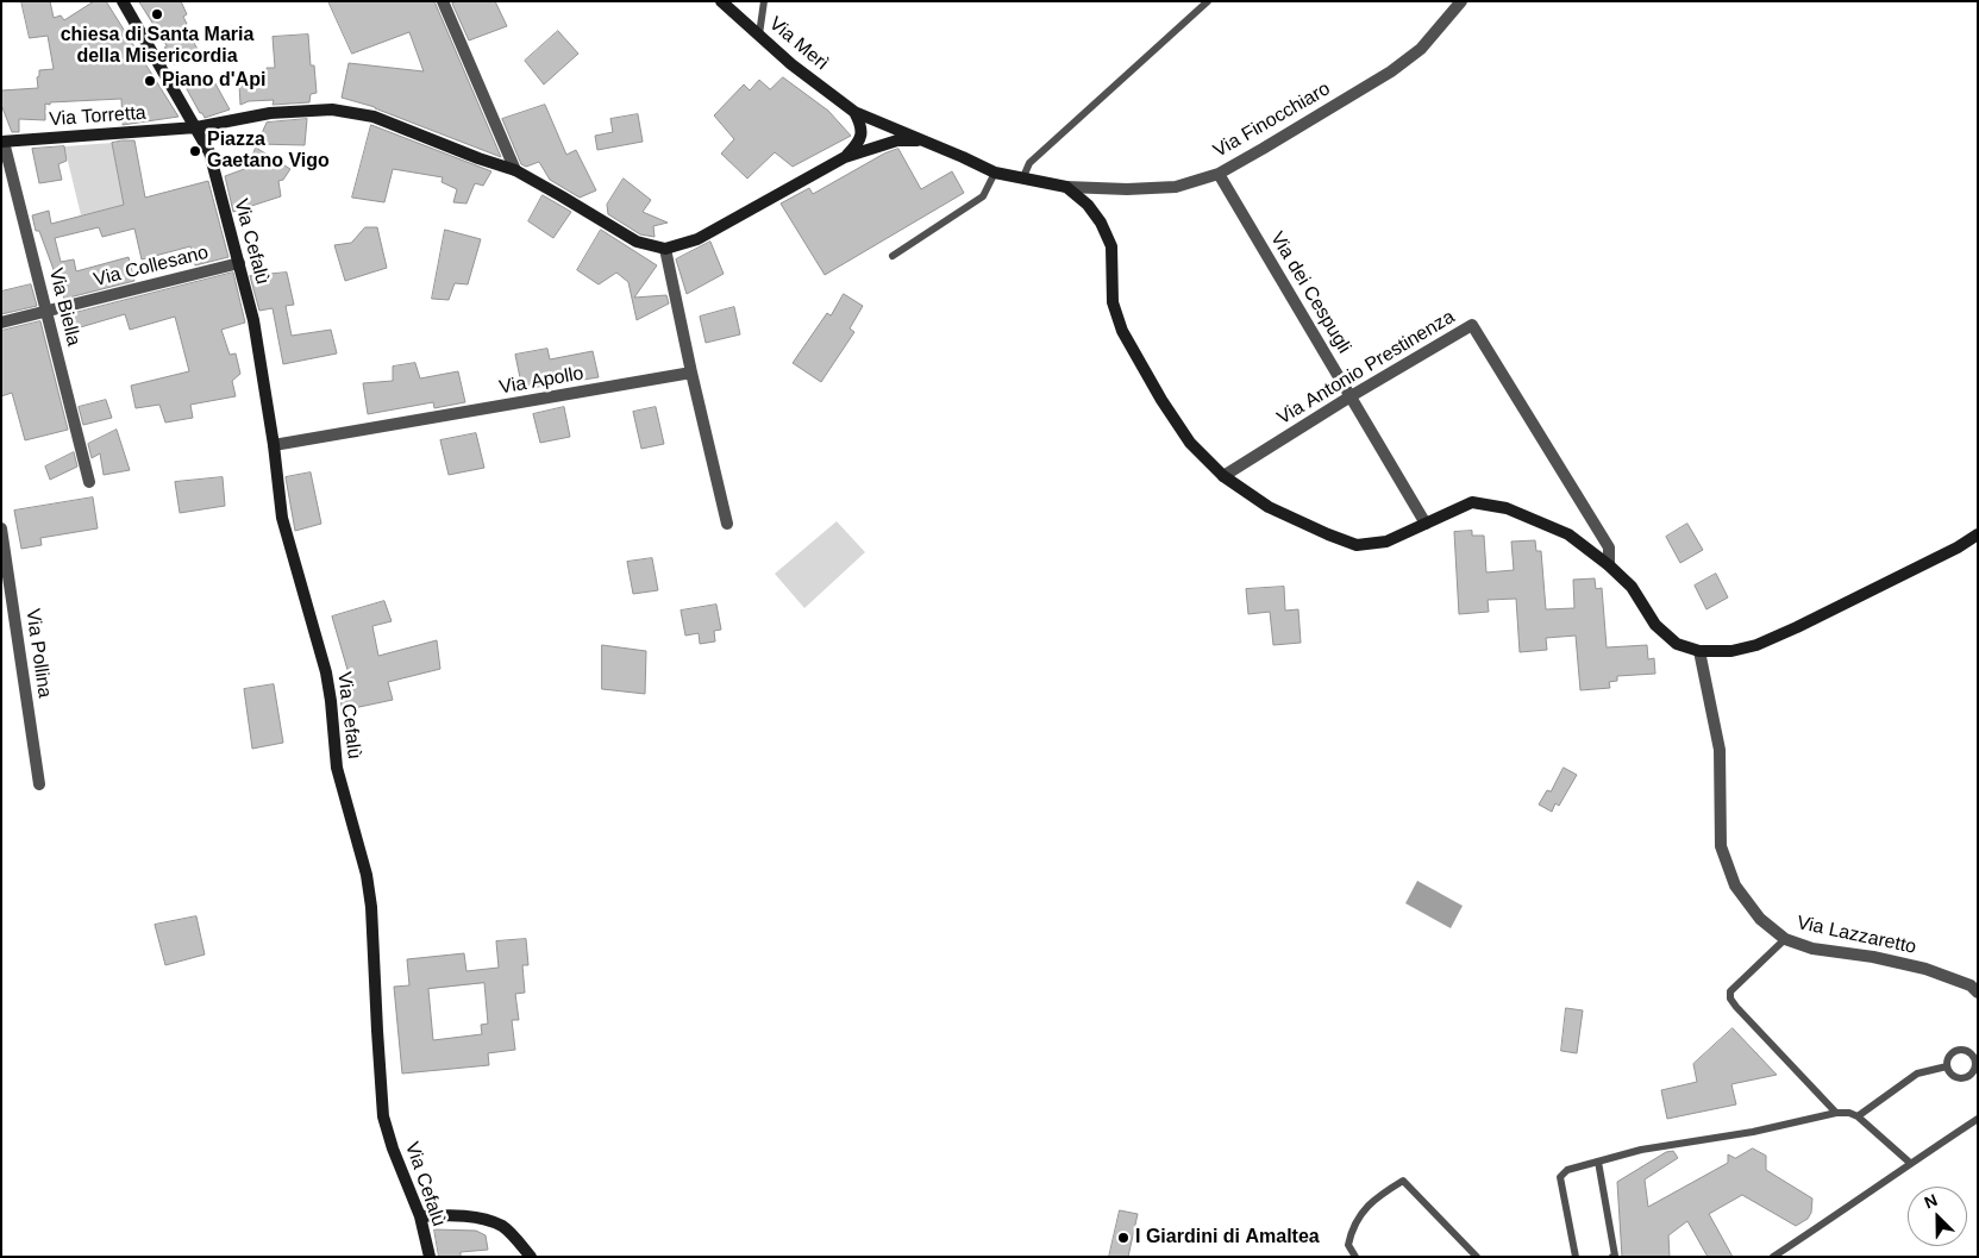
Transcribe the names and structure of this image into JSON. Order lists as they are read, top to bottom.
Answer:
{
  "streets": {
    "street": [
      "Via Merì",
      "Via Torretta",
      "Via Finocchiaro",
      "Via Cefalù",
      "Via Collesano",
      "Via dei Cespugli",
      "Via Biella",
      "Via Antonio Prestinenza",
      "Via Apollo",
      "Via Pollina",
      "Via Lazzaretto"
    ]
  },
  "crossings": [
    ["Via Merì", "Via Finocchiaro"],
    ["Via Torretta", "Via Cefalù"],
    ["Via Torretta", "Via Biella"],
    ["Via Finocchiaro", "Via dei Cespugli"],
    ["Via Cefalù", "Via Collesano"],
    ["Via Cefalù", "Via Apollo"],
    ["Via Collesano", "Via Biella"],
    ["Via dei Cespugli", "Via Antonio Prestinenza"]
  ],
  "places": [
    "chiesa di Santa Maria della Misericordia",
    "Piano d'Api",
    "Piazza Gaetano Vigo",
    "I Giardini di Amaltea"
  ],
  "north": "top left"
}
